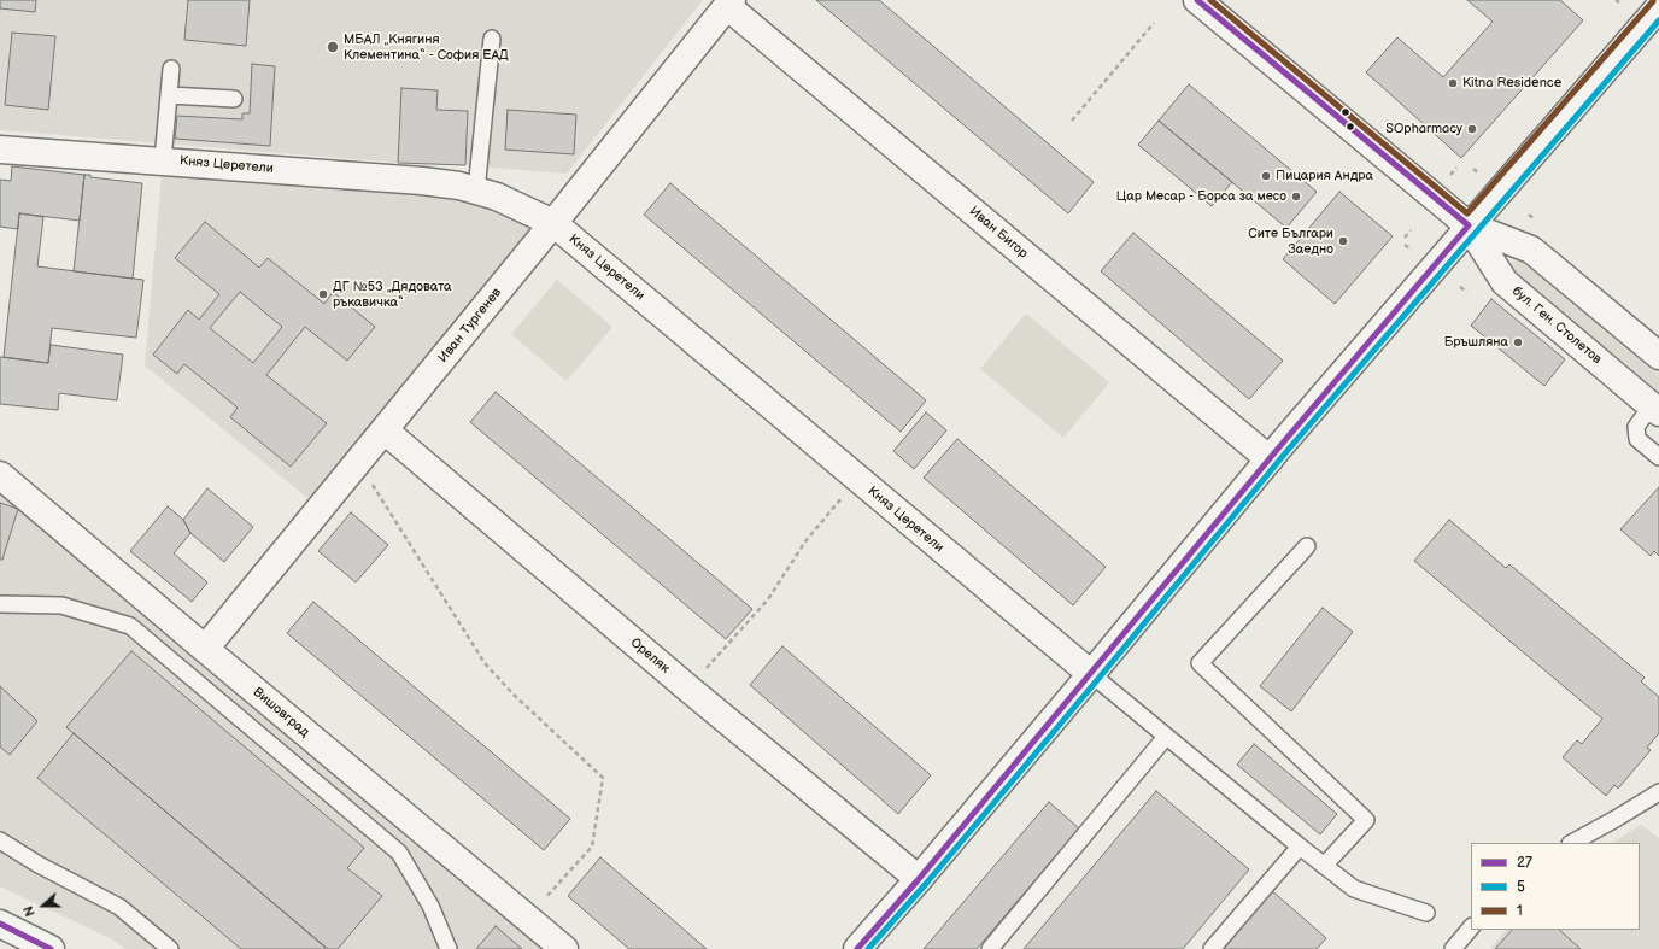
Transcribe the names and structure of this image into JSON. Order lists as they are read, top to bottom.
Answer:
{
  "streets": {
    "street": [
      "Княз Церетели",
      "Иван Бигор",
      "Иван Тургенев",
      "бул. Ген. Столетов",
      "Ореляк",
      "Вишовград"
    ]
  },
  "crossings": [
    ["Княз Церетели", "Иван Тургенев"],
    ["Иван Бигор", "Иван Тургенев"],
    ["Иван Тургенев", "Ореляк"],
    ["Иван Тургенев", "Вишовград"]
  ],
  "places": [
    "МБАЛ „Княгиня Клементина“ - София ЕАД",
    "Kitna Residence",
    "SOpharmacy",
    "Пицария Андра",
    "Цар Месар - Борса за месо",
    "Сите Българи Заедно",
    "ДГ №53 „Дядовата ръкавичка“",
    "Бръшляна"
  ],
  "lines": ["transit line 27", "transit line 1", "transit line 5"],
  "legend": ["27", "5", "1"],
  "north": "left"
}
